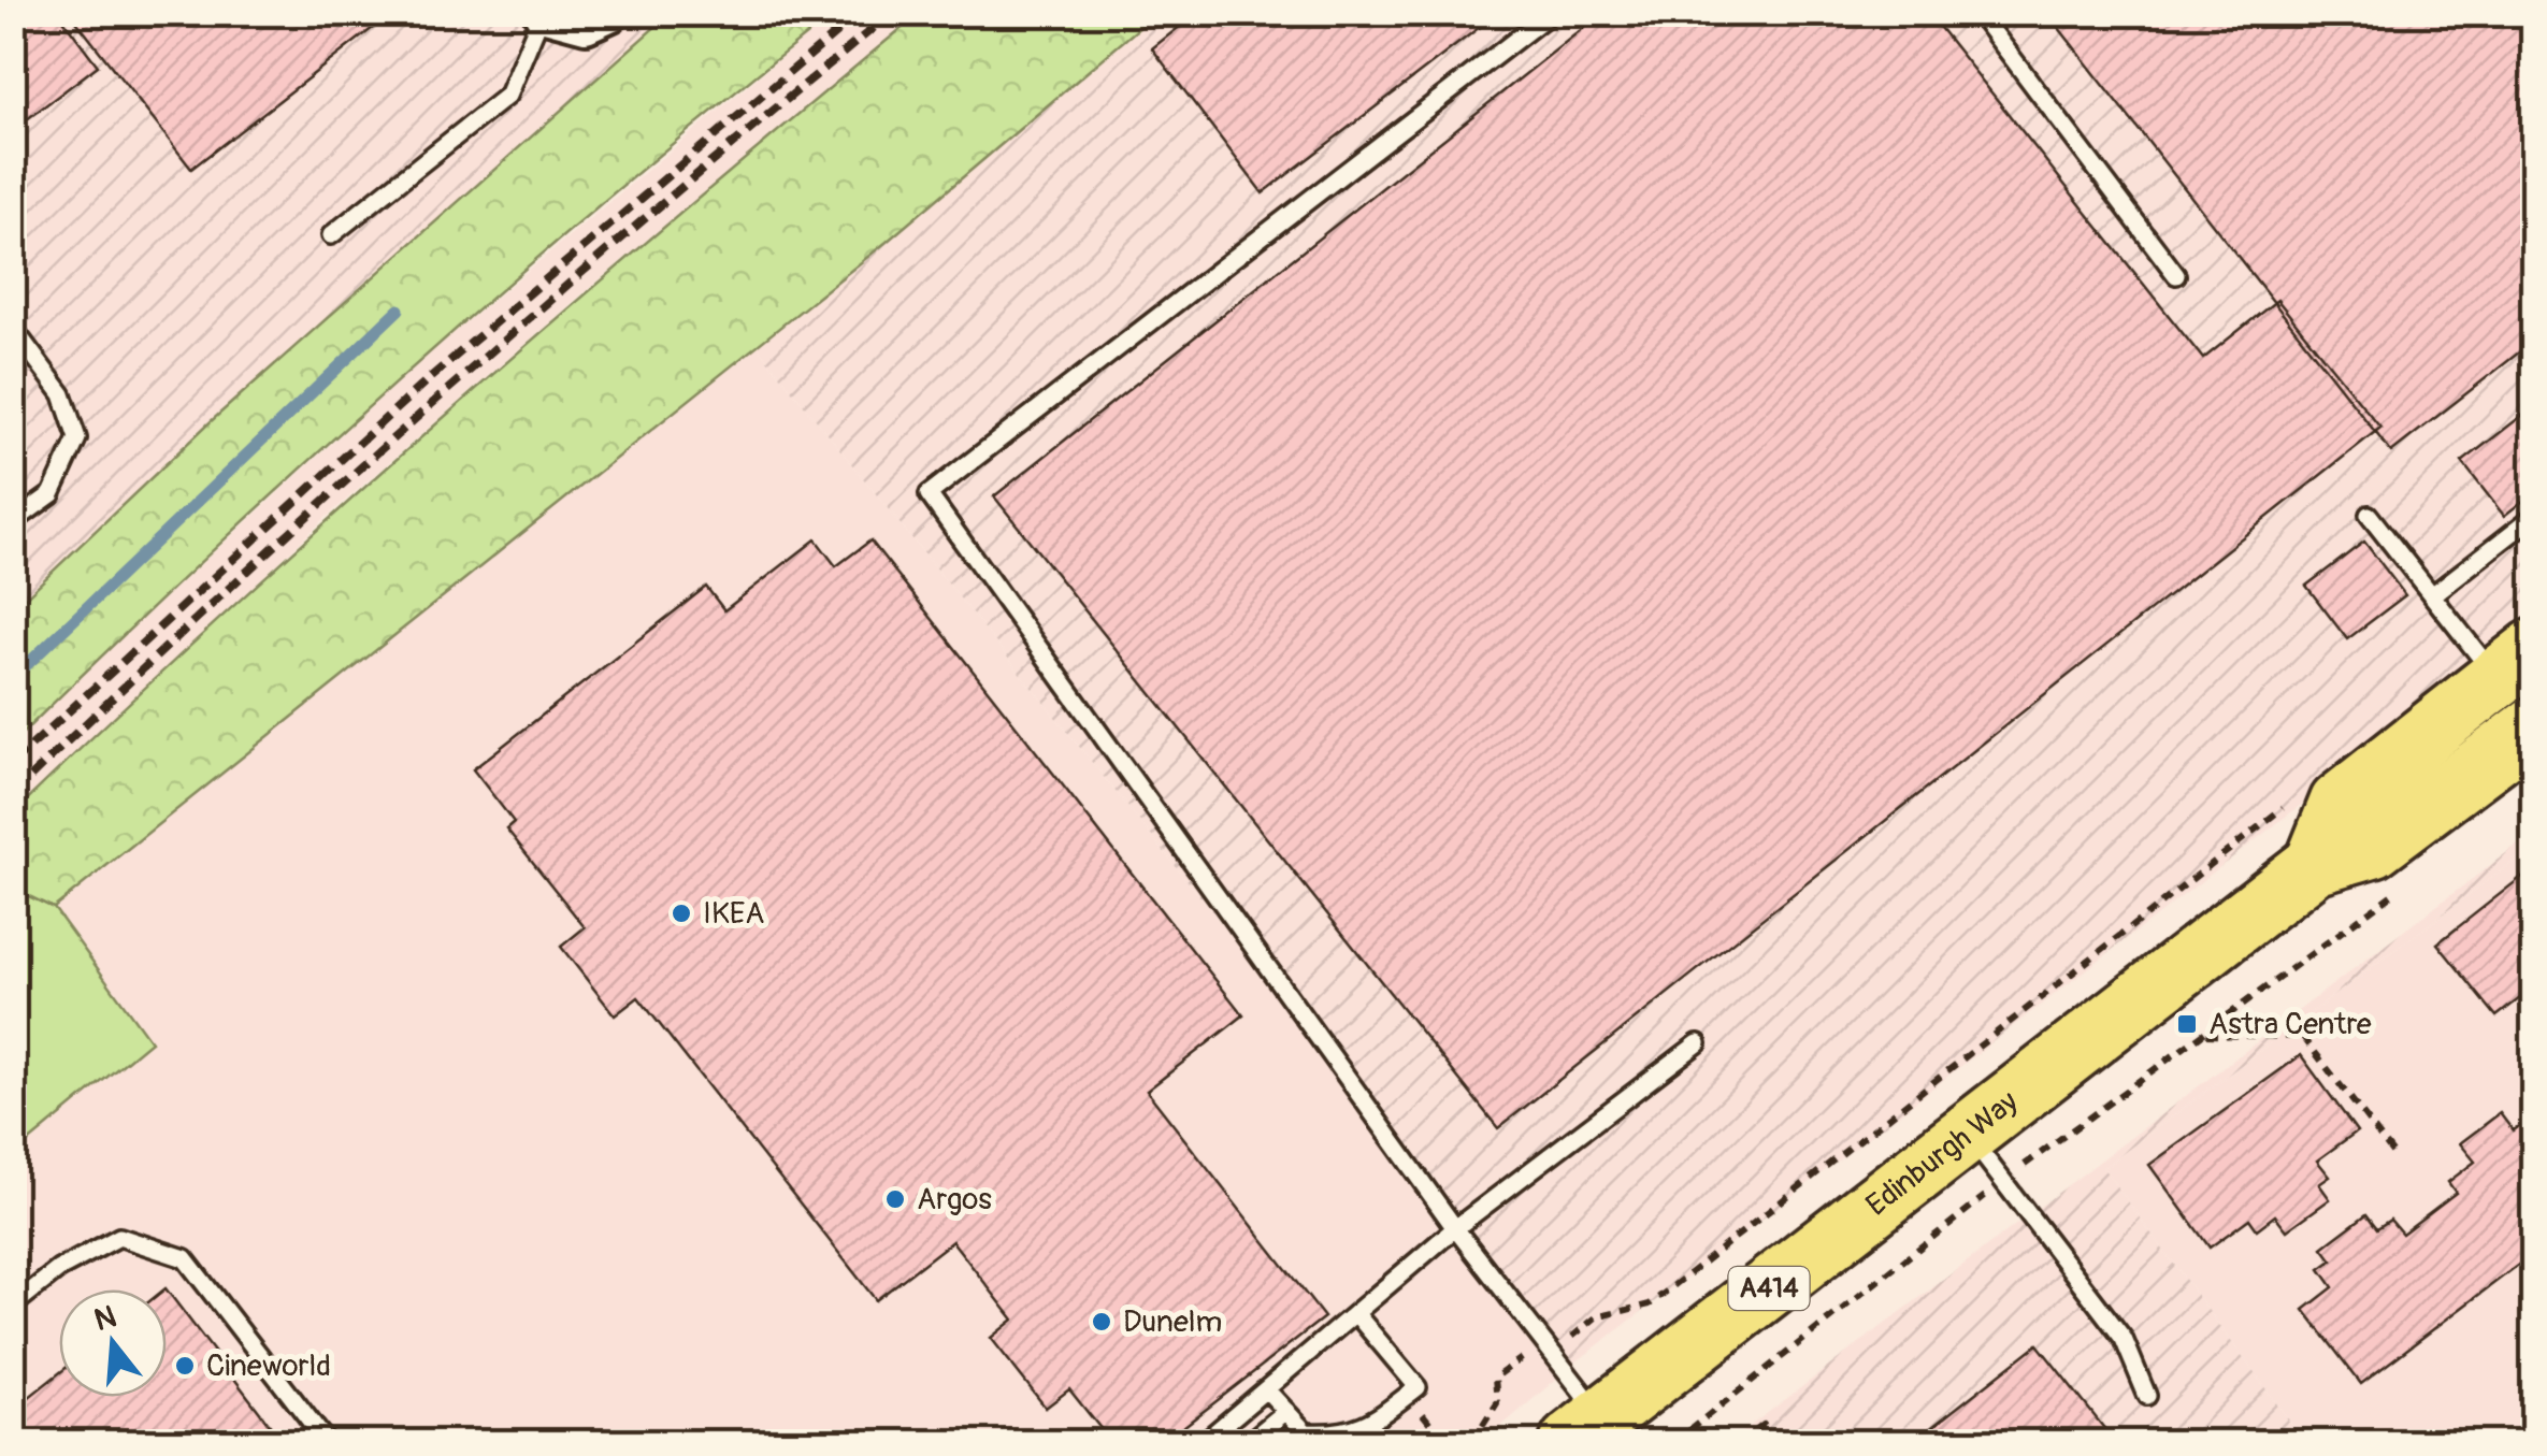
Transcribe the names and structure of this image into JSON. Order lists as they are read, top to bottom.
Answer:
{
  "streets": {
    "highway": ["Edinburgh Way", "A414"]
  },
  "places": {
    "other": [
      "IKEA",
      "Argos",
      "Dunelm",
      "Cineworld"
    ],
    "transit": ["Astra Centre"]
  },
  "north": "top"
}
